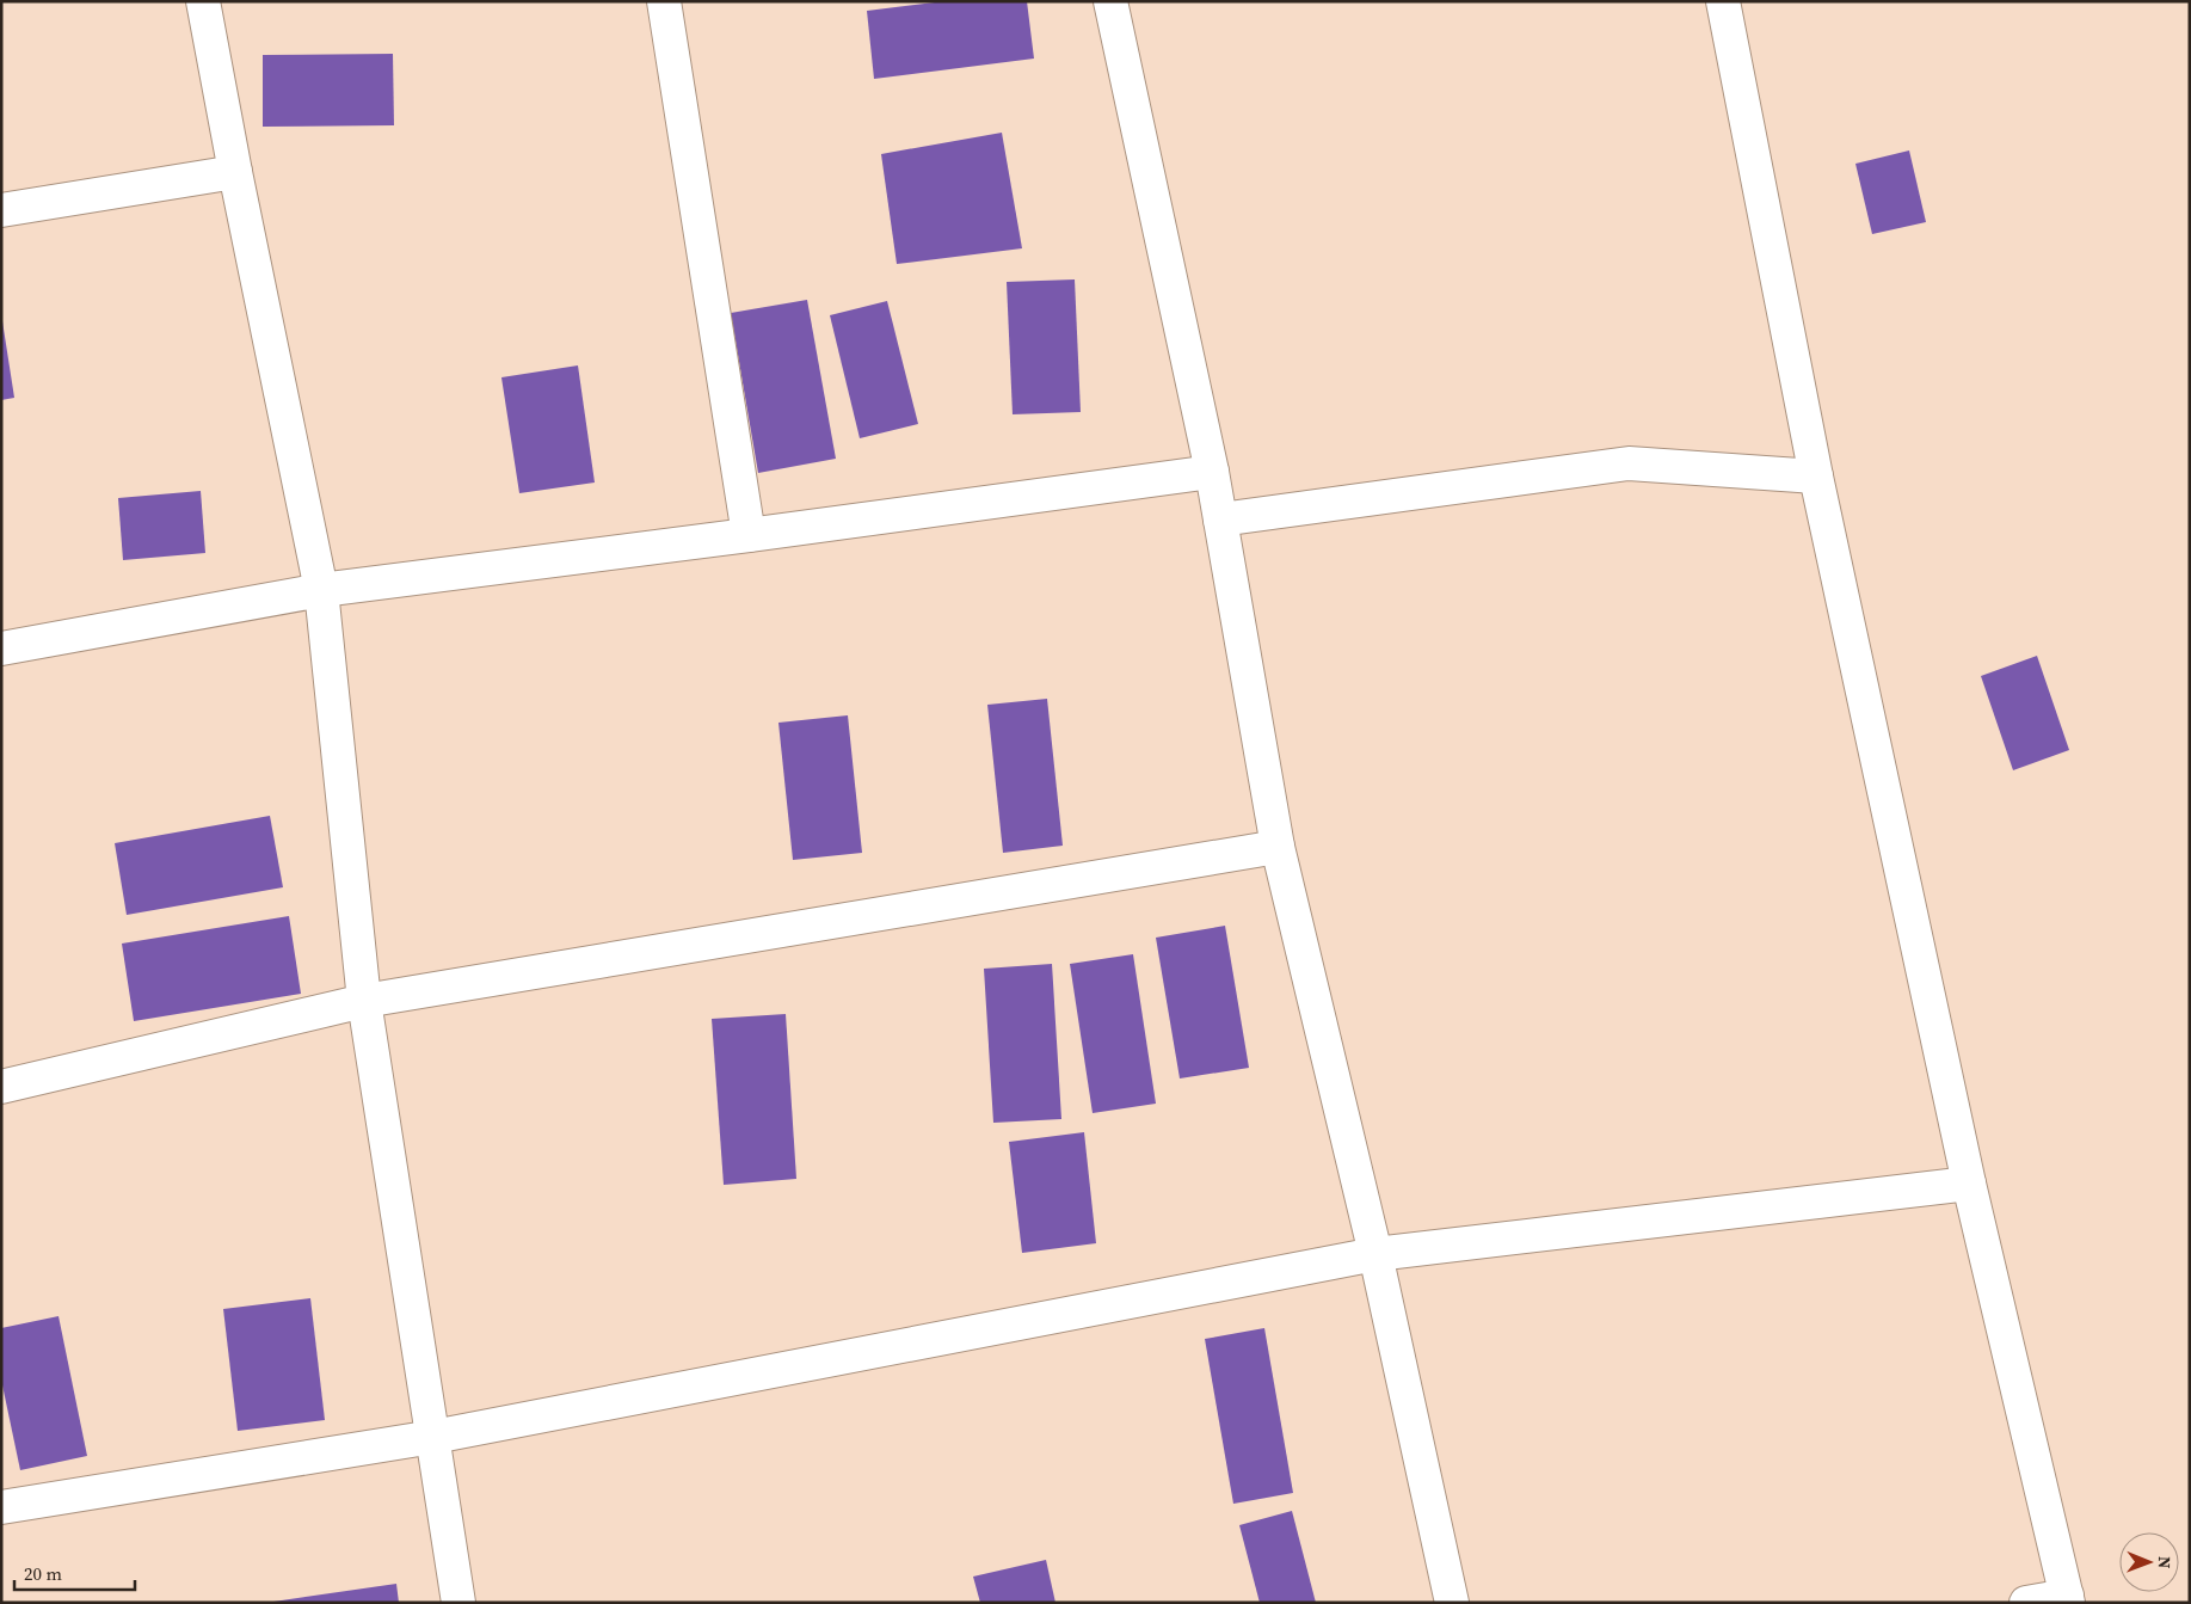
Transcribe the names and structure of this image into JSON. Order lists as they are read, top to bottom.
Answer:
{
  "scale_bar": "20 m",
  "north": "right"
}
